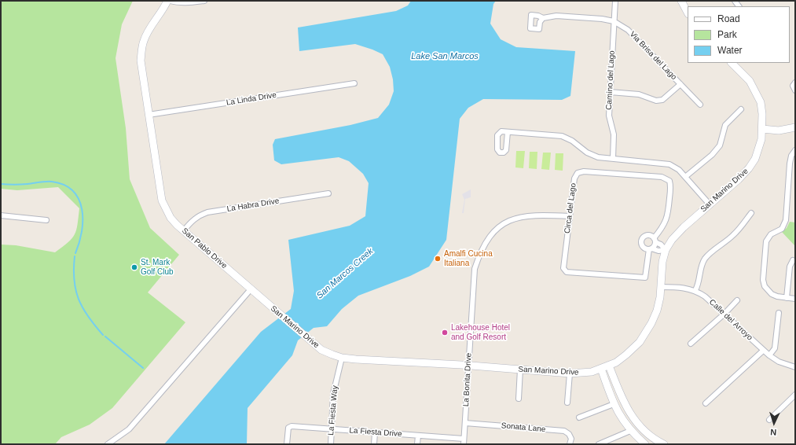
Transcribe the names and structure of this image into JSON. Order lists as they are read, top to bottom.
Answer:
{
  "streets": {
    "street": [
      "Via Brisa del Lago",
      "Camino del Lago",
      "La Linda Drive",
      "San Marino Drive",
      "La Habra Drive",
      "Circa del Lago",
      "San Pablo Drive",
      "Calle del Arroyo",
      "La Bonita Drive",
      "La Fiesta Way",
      "Sonata Lane",
      "La Fiesta Drive"
    ]
  },
  "crossings": [
    ["Via Brisa del Lago", "Camino del Lago"],
    ["La Linda Drive", "San Pablo Drive"],
    ["San Marino Drive", "San Pablo Drive"],
    ["San Marino Drive", "Calle del Arroyo"],
    ["San Marino Drive", "La Bonita Drive"],
    ["San Marino Drive", "La Fiesta Way"],
    ["La Habra Drive", "San Pablo Drive"],
    ["Circa del Lago", "La Bonita Drive"],
    ["La Bonita Drive", "Sonata Lane"],
    ["La Bonita Drive", "La Fiesta Drive"],
    ["La Fiesta Way", "La Fiesta Drive"]
  ],
  "water": ["Lake San Marcos", "San Marcos Creek"],
  "places": ["Amalfi Cucina Italiana", "St. Mark Golf Club", "Lakehouse Hotel and Golf Resort"],
  "legend": ["Road", "Park", "Water"],
  "north": "bottom"
}
